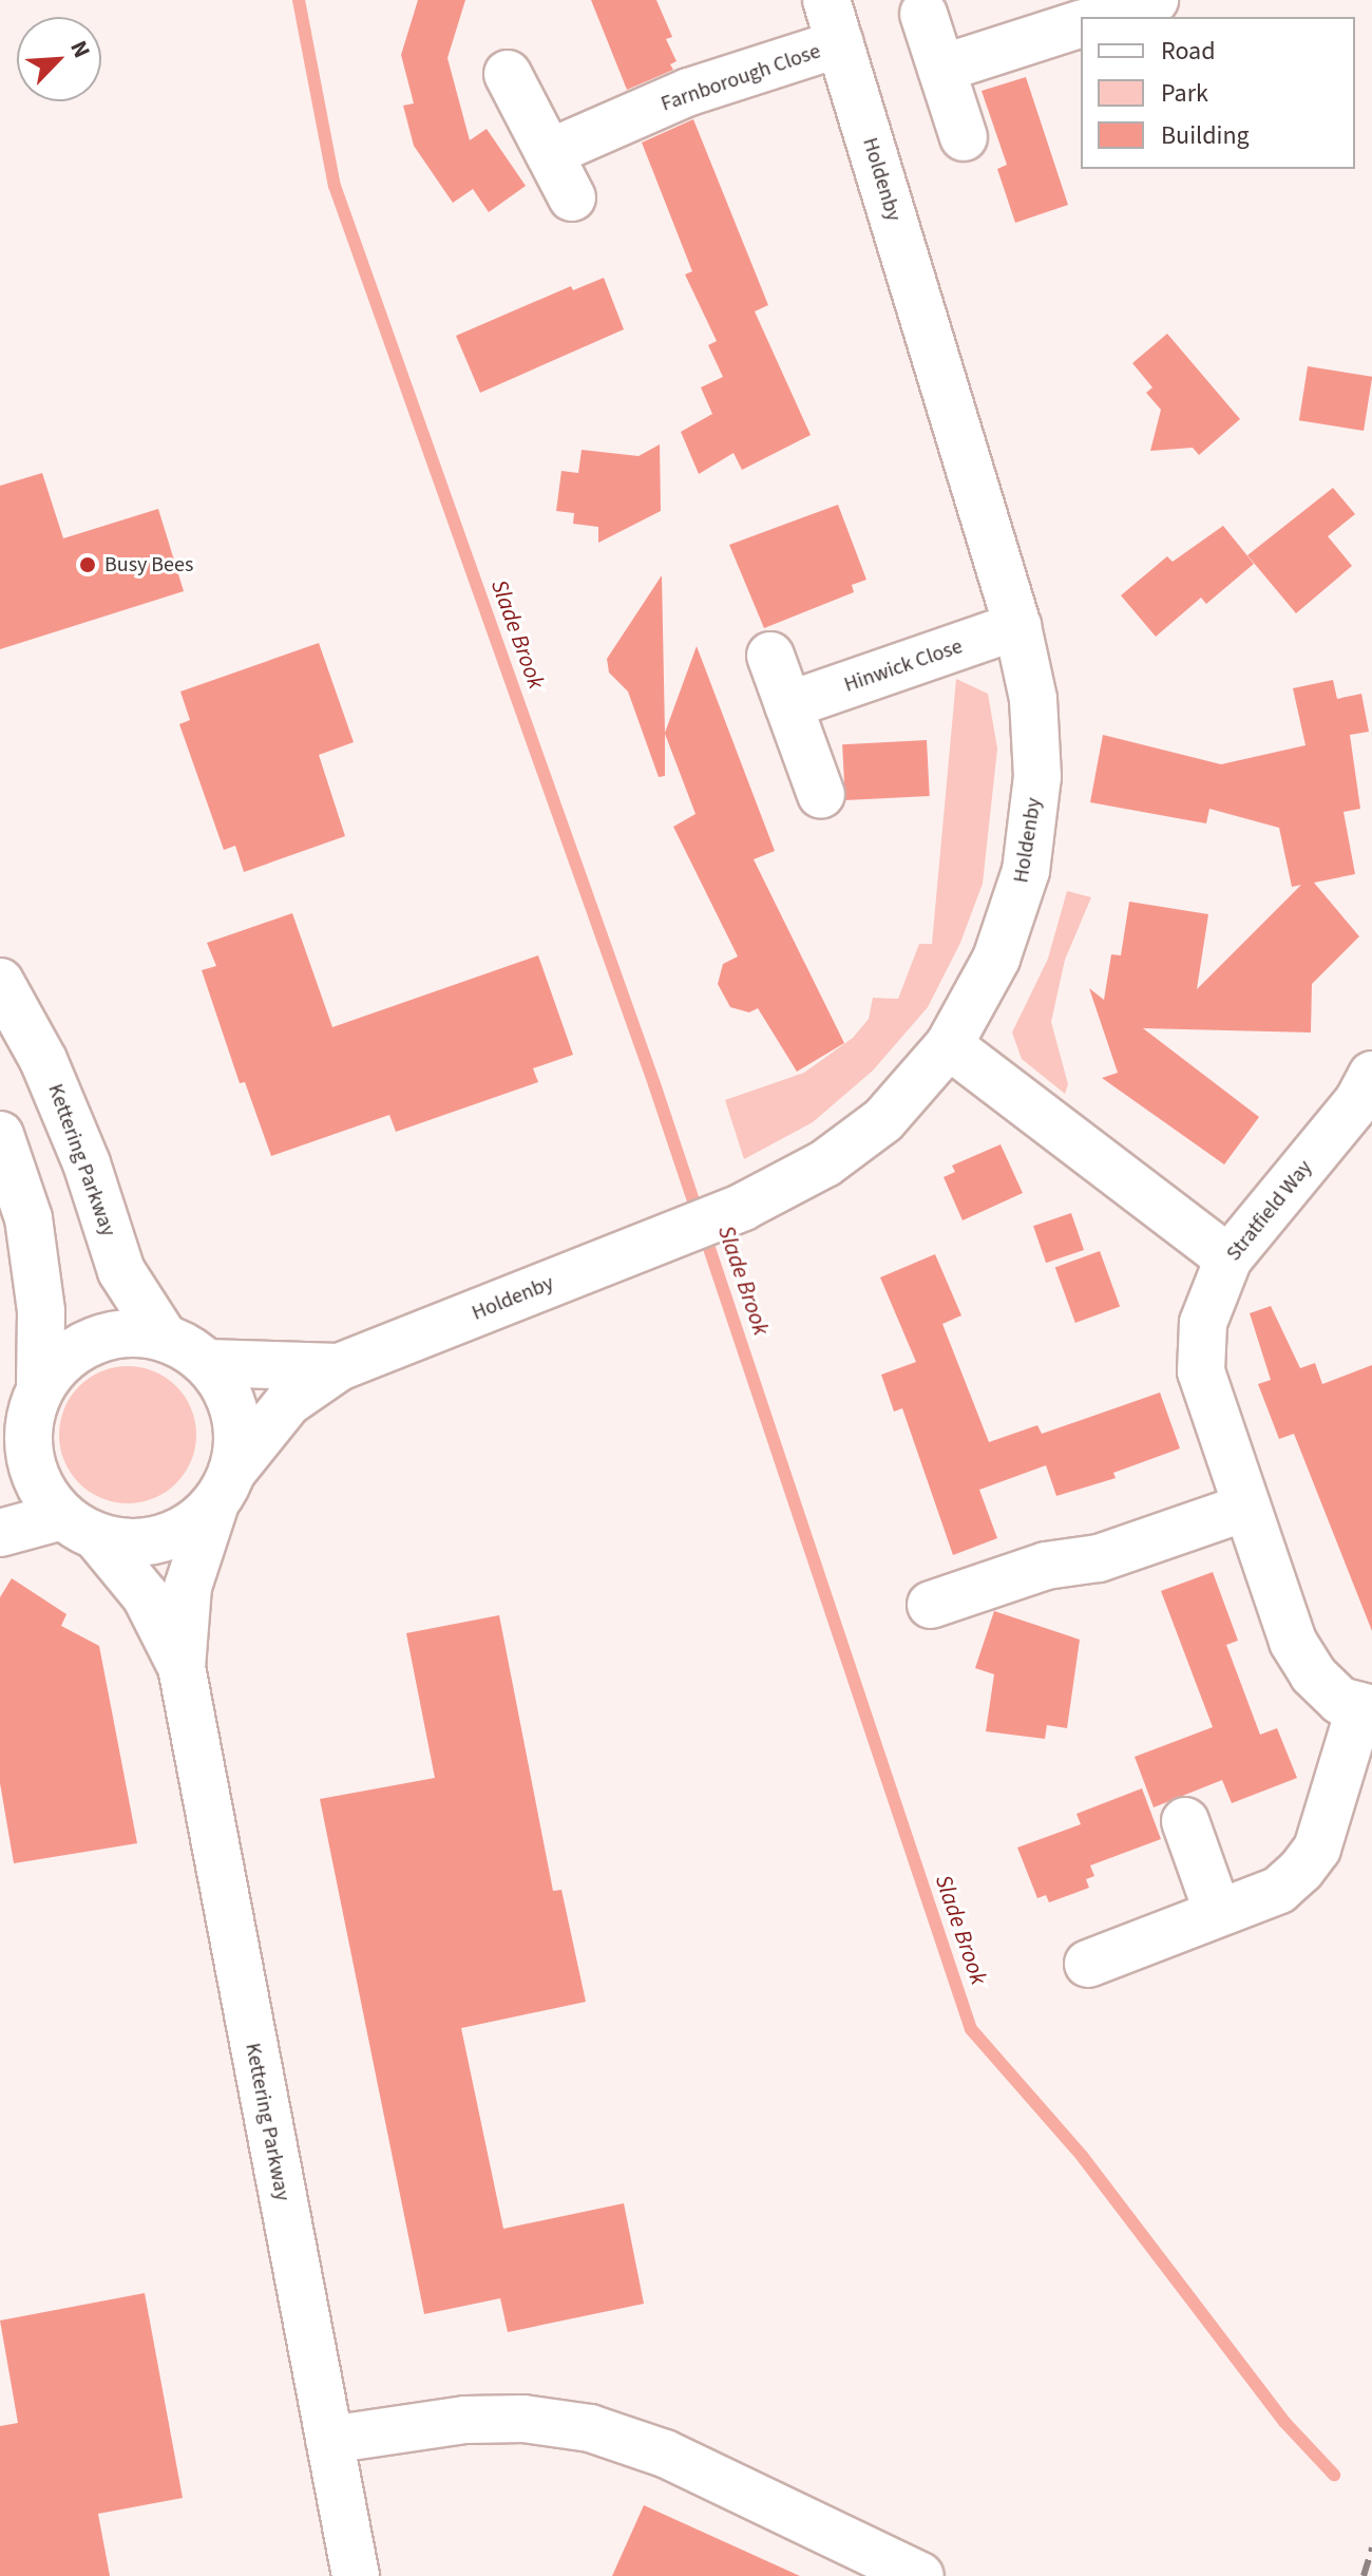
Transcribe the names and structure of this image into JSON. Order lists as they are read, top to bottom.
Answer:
{
  "streets": {
    "street": [
      "Farnborough Close",
      "Holdenby",
      "Hinwick Close",
      "Kettering Parkway",
      "Stratfield Way"
    ]
  },
  "crossings": [
    ["Farnborough Close", "Holdenby"],
    ["Holdenby", "Hinwick Close"],
    ["Holdenby", "Kettering Parkway"]
  ],
  "water": ["Slade Brook"],
  "places": ["Busy Bees"],
  "legend": ["Road", "Park", "Building"],
  "north": "top right"
}
